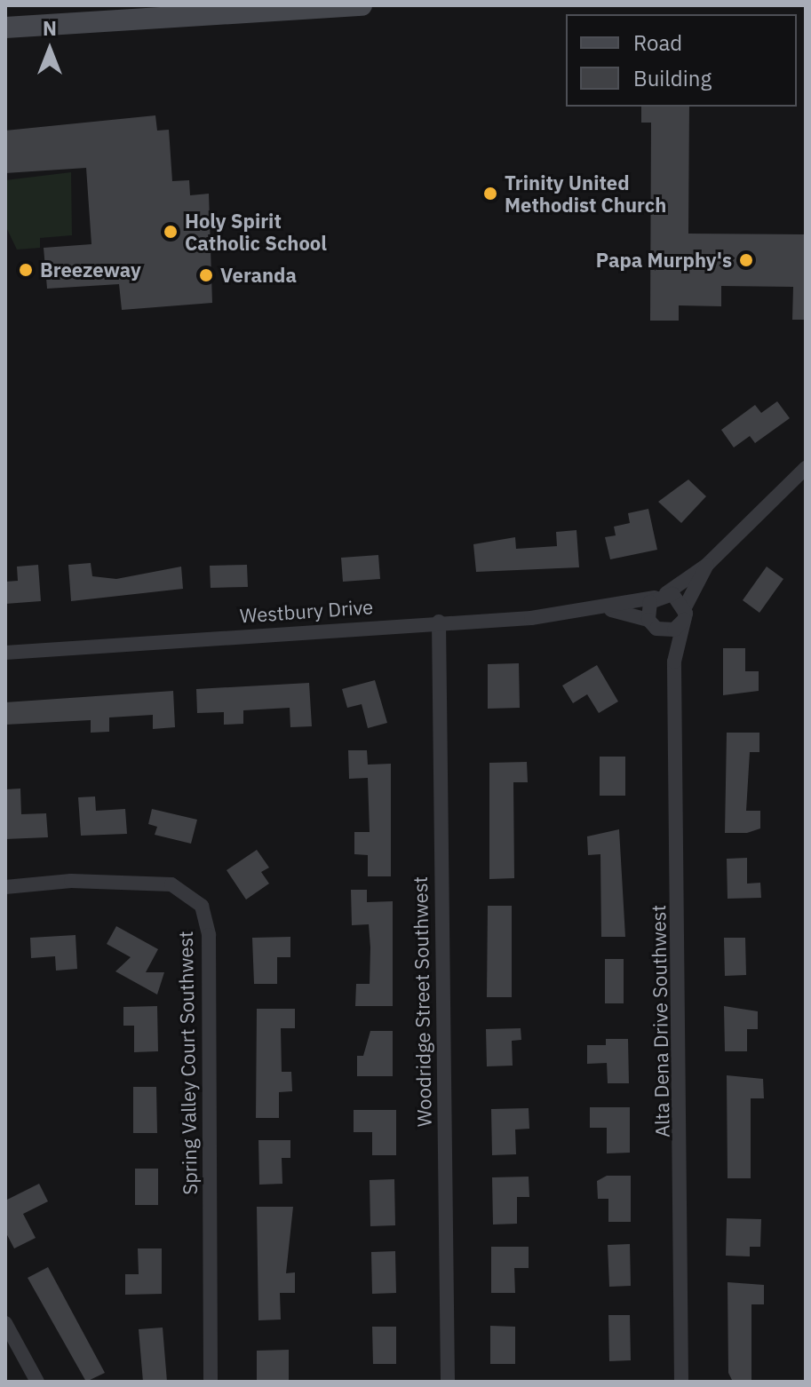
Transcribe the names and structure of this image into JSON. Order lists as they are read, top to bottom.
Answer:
{
  "streets": {
    "street": [
      "Westbury Drive",
      "Woodridge Street Southwest",
      "Alta Dena Drive Southwest",
      "Spring Valley Court Southwest"
    ]
  },
  "crossings": [
    ["Westbury Drive", "Woodridge Street Southwest"],
    ["Westbury Drive", "Alta Dena Drive Southwest"]
  ],
  "places": [
    "Trinity United Methodist Church",
    "Holy Spirit Catholic School",
    "Papa Murphy's",
    "Breezeway",
    "Veranda"
  ],
  "legend": ["Road", "Building"],
  "north": "top"
}
